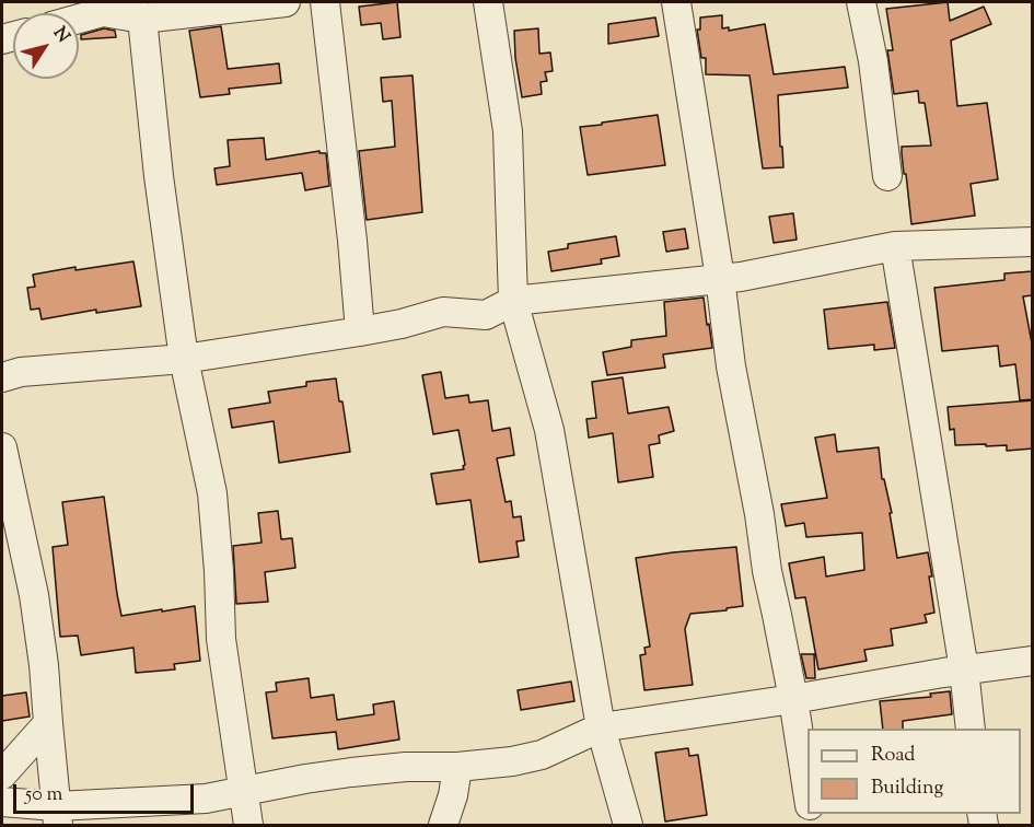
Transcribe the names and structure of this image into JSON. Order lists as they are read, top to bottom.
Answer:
{
  "legend": ["Road", "Building"],
  "scale_bar": "50 m",
  "north": "top right"
}
